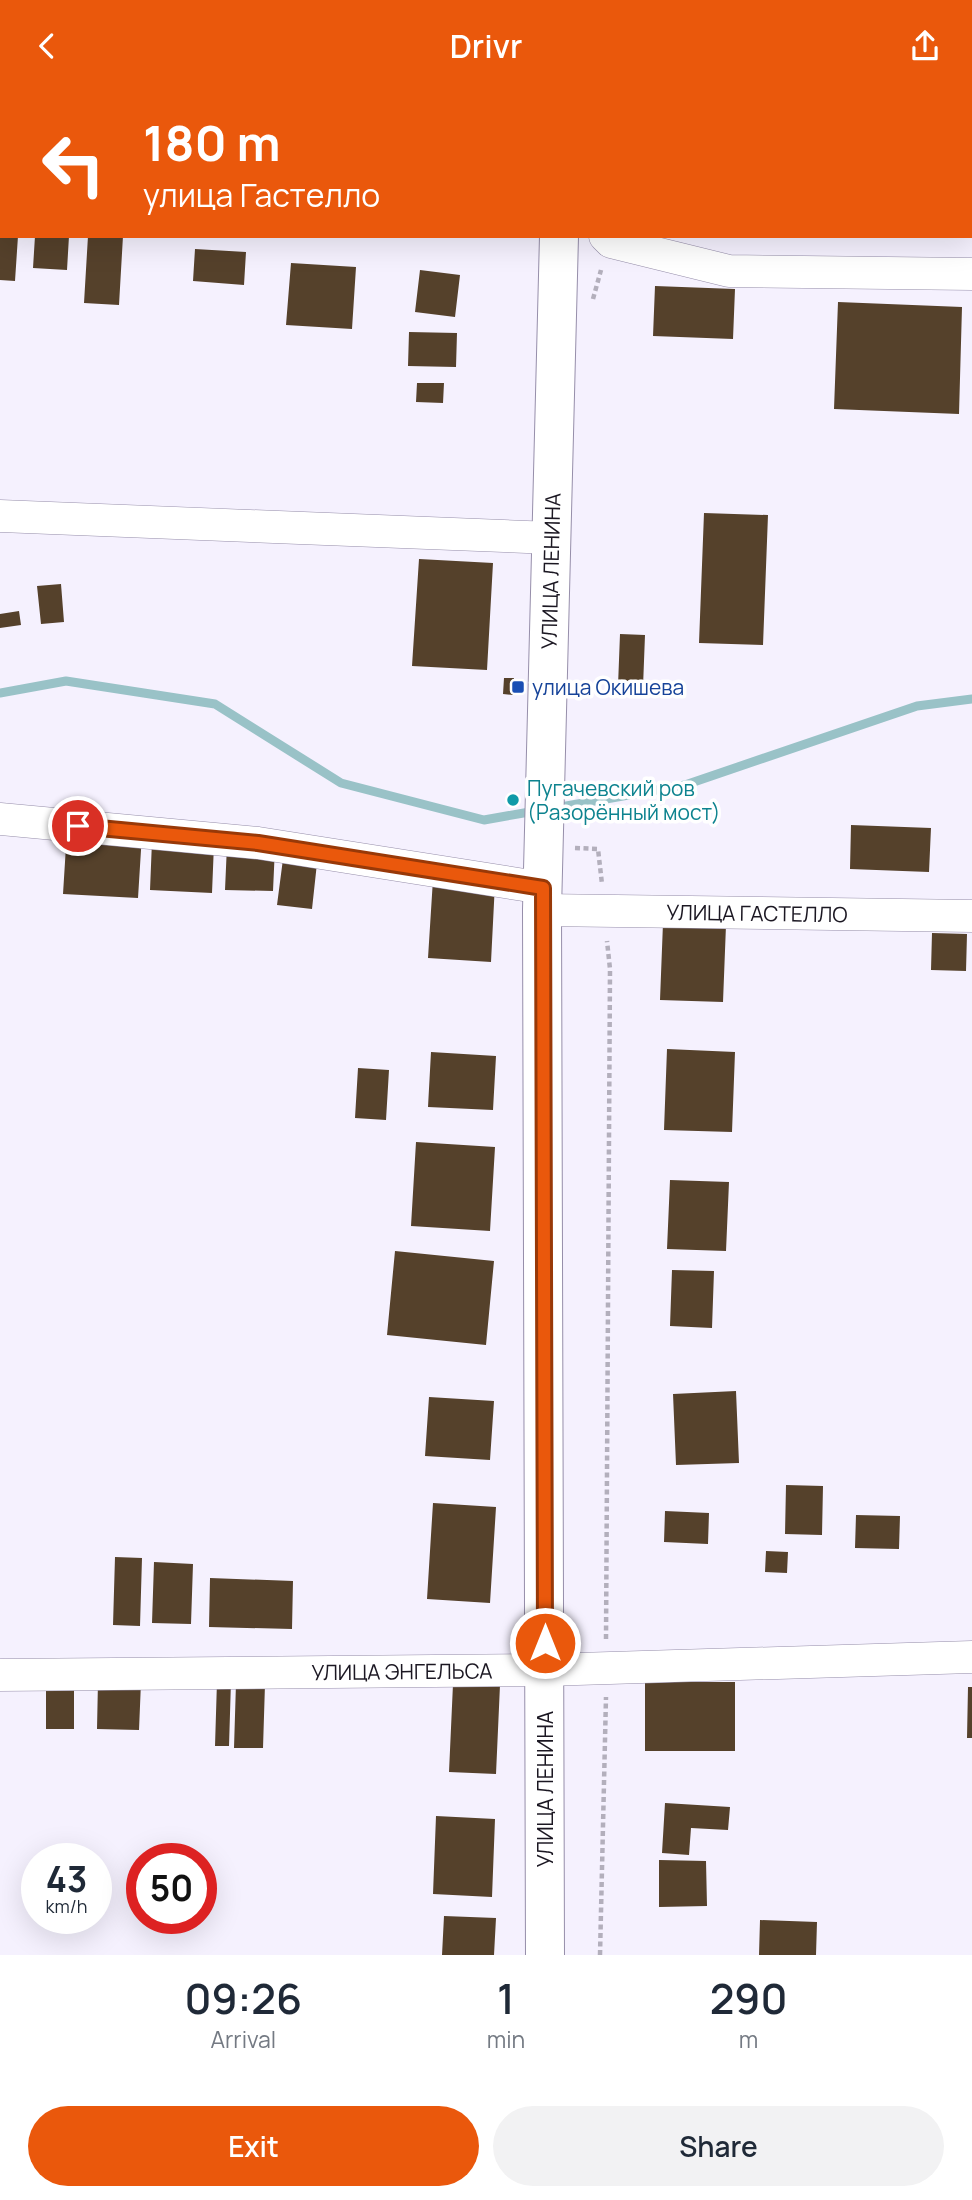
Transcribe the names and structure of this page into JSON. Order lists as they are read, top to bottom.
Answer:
{
  "streets": {
    "main road": ["УЛИЦА ЛЕНИНА"],
    "street": ["УЛИЦА ГАСТЕЛЛО", "УЛИЦА ЭНГЕЛЬСА"]
  },
  "crossings": [
    ["УЛИЦА ЛЕНИНА", "УЛИЦА ГАСТЕЛЛО"],
    ["УЛИЦА ЛЕНИНА", "УЛИЦА ЭНГЕЛЬСА"]
  ],
  "places": {
    "transit": ["улица Окишева"],
    "other": ["Пугачевский ров (Разорённый мост)"]
  },
  "page": {
    "header": "Drivr",
    "turn": ["180 m", "улица Гастелло"],
    "speed": "43 km/h",
    "limit": "50",
    "eta": [
      "09:26",
      "Arrival",
      "1",
      "min",
      "290",
      "m"
    ],
    "buttons": ["Exit", "Share"]
  }
}
